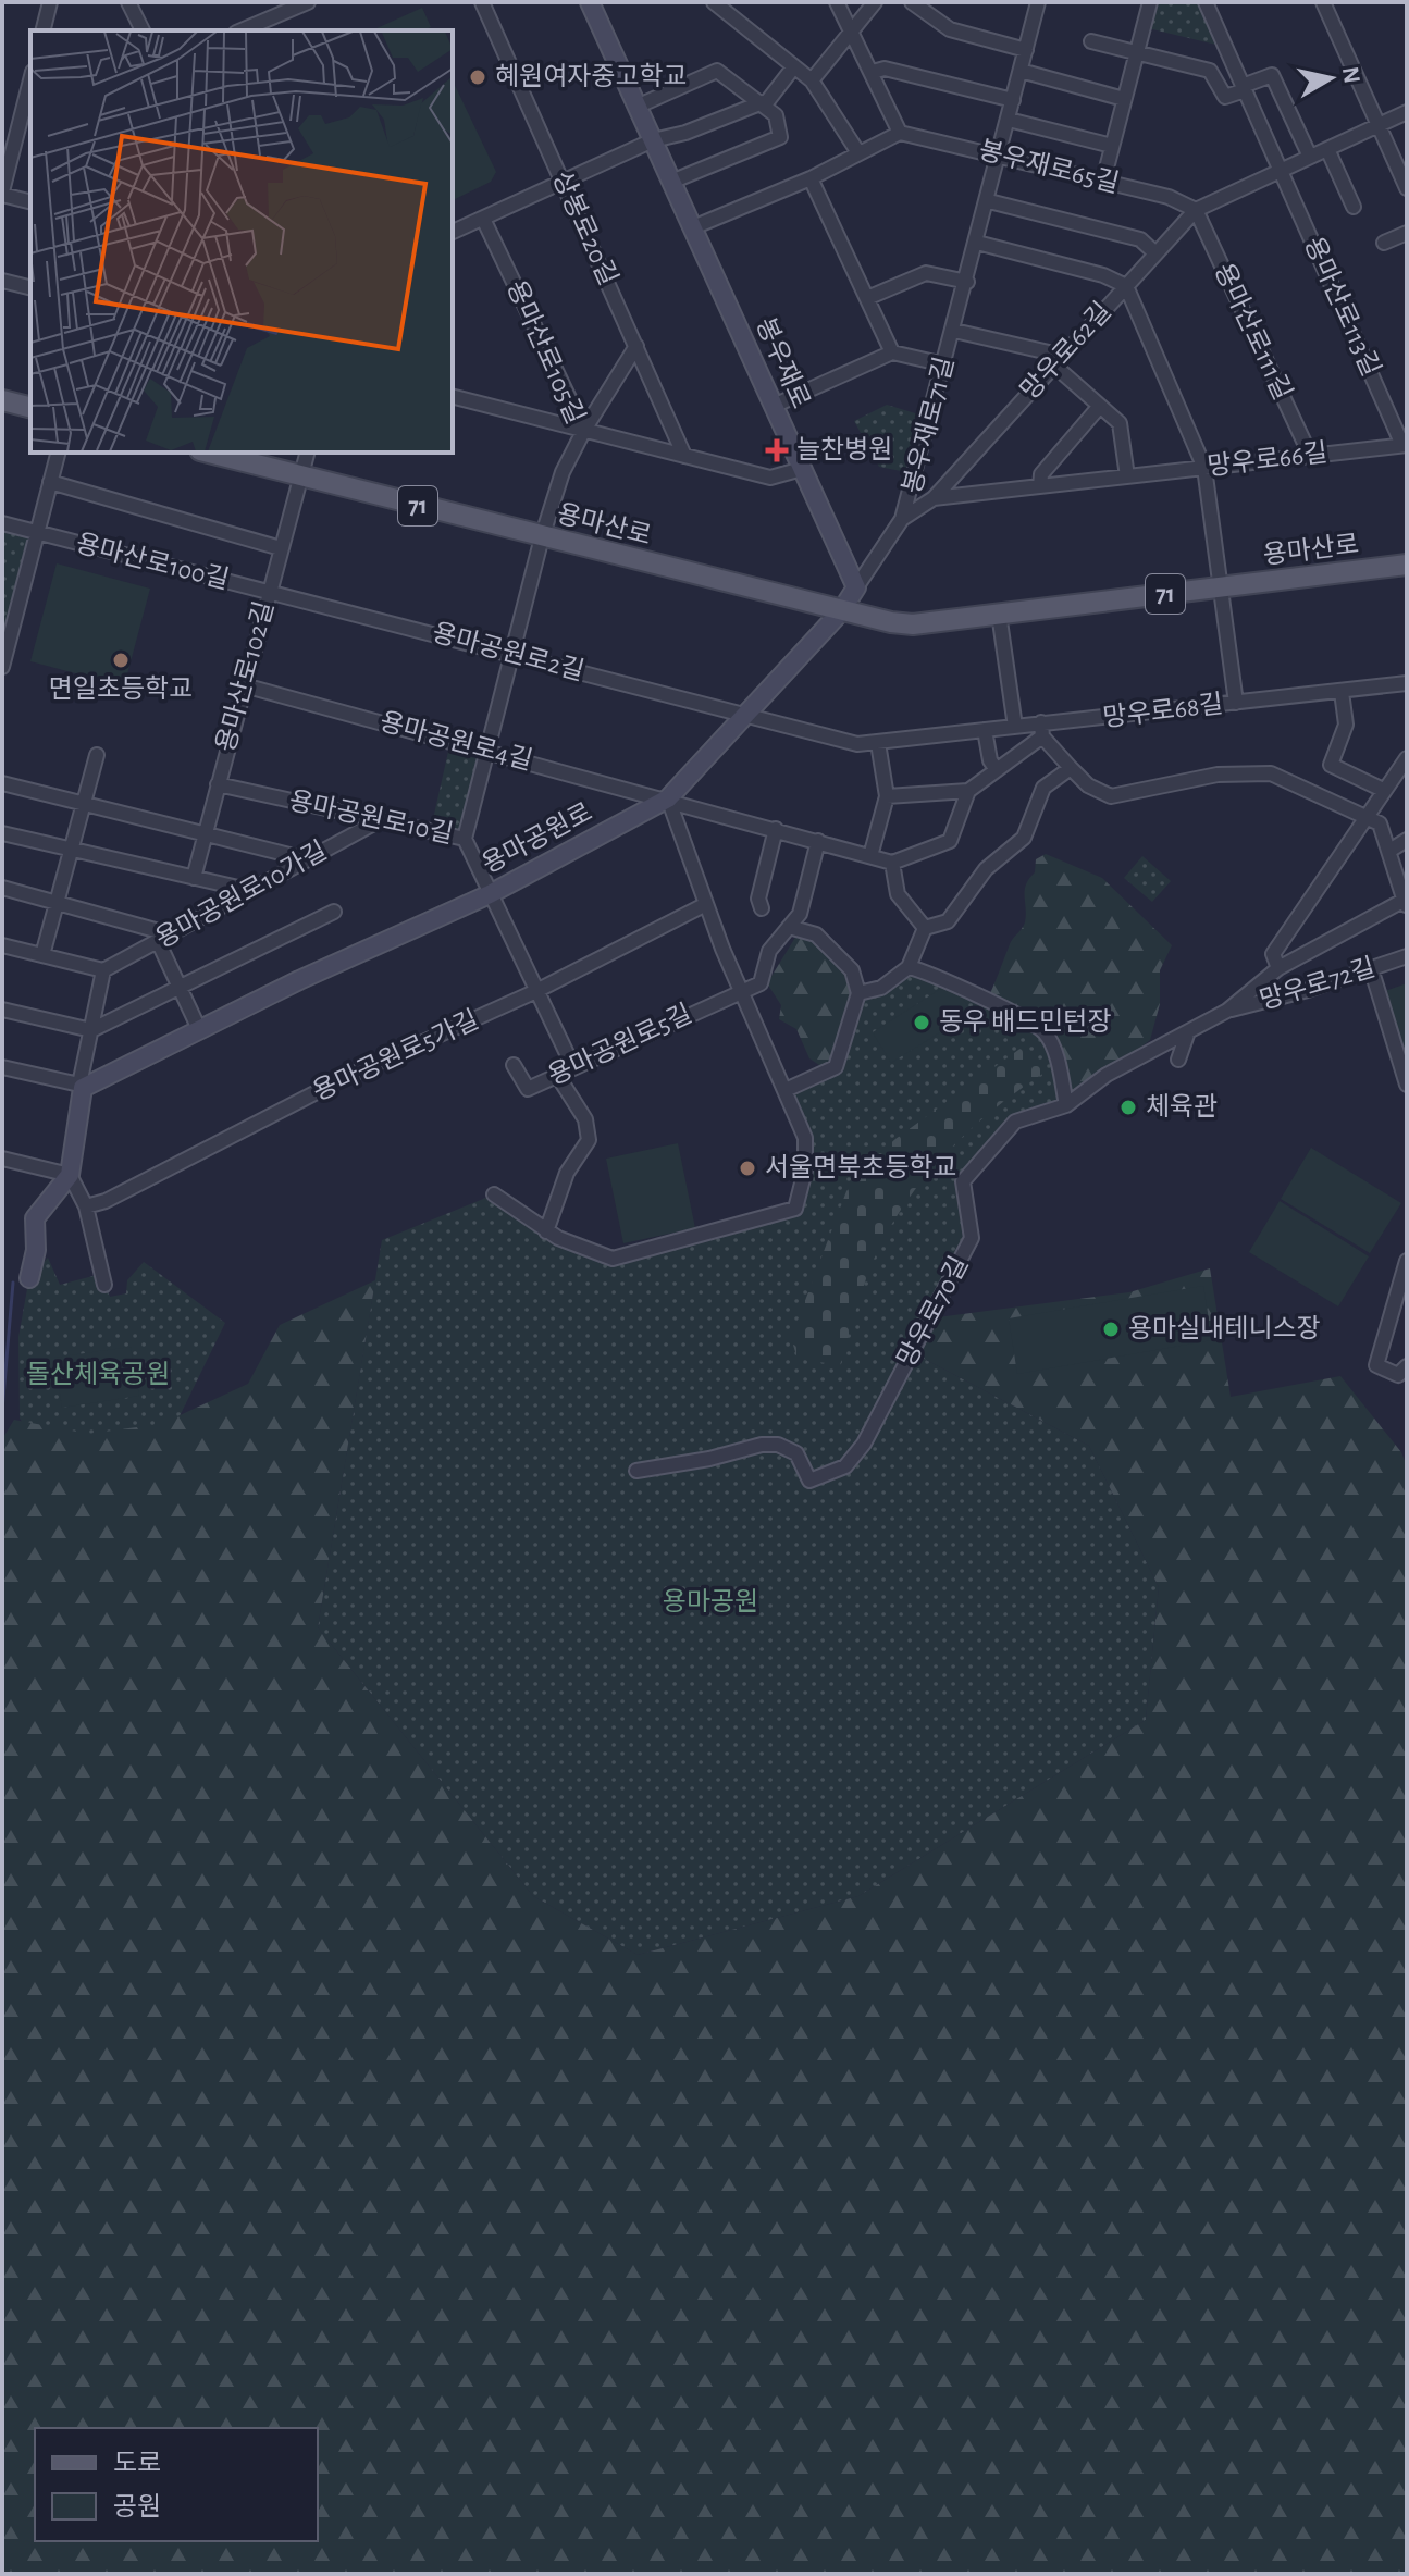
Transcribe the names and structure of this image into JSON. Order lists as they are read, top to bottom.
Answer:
{
  "streets": {
    "main road": ["71", "용마산로"],
    "street": [
      "봉우재로65길",
      "상봉로20길",
      "용마산로113길",
      "용마산로111길",
      "망우로62길",
      "용마산로105길",
      "봉우재로",
      "봉우재로71길",
      "망우로66길",
      "용마산로100길",
      "용마공원로2길",
      "용마산로102길",
      "망우로68길",
      "용마공원로4길",
      "용마공원로10길",
      "용마공원로",
      "용마공원로10가길",
      "망우로72길",
      "용마공원로5길",
      "용마공원로5가길",
      "망우로70길"
    ]
  },
  "crossings": [
    ["봉우재로65길", "용마산로111길"],
    ["봉우재로65길", "망우로62길"],
    ["봉우재로65길", "봉우재로71길"],
    ["용마산로113길", "망우로62길"],
    ["용마산로113길", "망우로66길"],
    ["용마산로111길", "망우로62길"],
    ["용마산로111길", "망우로66길"],
    ["망우로62길", "봉우재로"],
    ["망우로62길", "봉우재로71길"],
    ["망우로62길", "망우로66길"],
    ["용마산로105길", "용마산로"],
    ["용마산로105길", "용마공원로2길"],
    ["용마산로105길", "용마공원로4길"],
    ["용마산로105길", "용마공원로10길"],
    ["용마산로", "용마산로102길"],
    ["용마산로", "용마공원로"],
    ["용마산로100길", "용마공원로2길"],
    ["용마산로100길", "용마산로102길"],
    ["용마공원로2길", "용마산로102길"],
    ["용마공원로2길", "망우로68길"],
    ["용마공원로2길", "용마공원로"],
    ["용마산로102길", "용마공원로4길"],
    ["용마산로102길", "용마공원로10길"],
    ["망우로68길", "용마공원로"],
    ["용마공원로4길", "용마공원로"],
    ["용마공원로10길", "용마공원로"],
    ["용마공원로10길", "용마공원로10가길"],
    ["용마공원로10길", "용마공원로5길"],
    ["용마공원로10길", "용마공원로5가길"],
    ["망우로72길", "망우로70길"]
  ],
  "parks": ["돌산체육공원", "용마공원"],
  "places": {
    "other": [
      "혜원여자중고학교",
      "면일초등학교",
      "동우 배드민턴장",
      "체육관",
      "서울면북초등학교",
      "용마실내테니스장"
    ],
    "health": ["늘찬병원"]
  },
  "legend": ["도로", "공원"],
  "north": "right"
}
